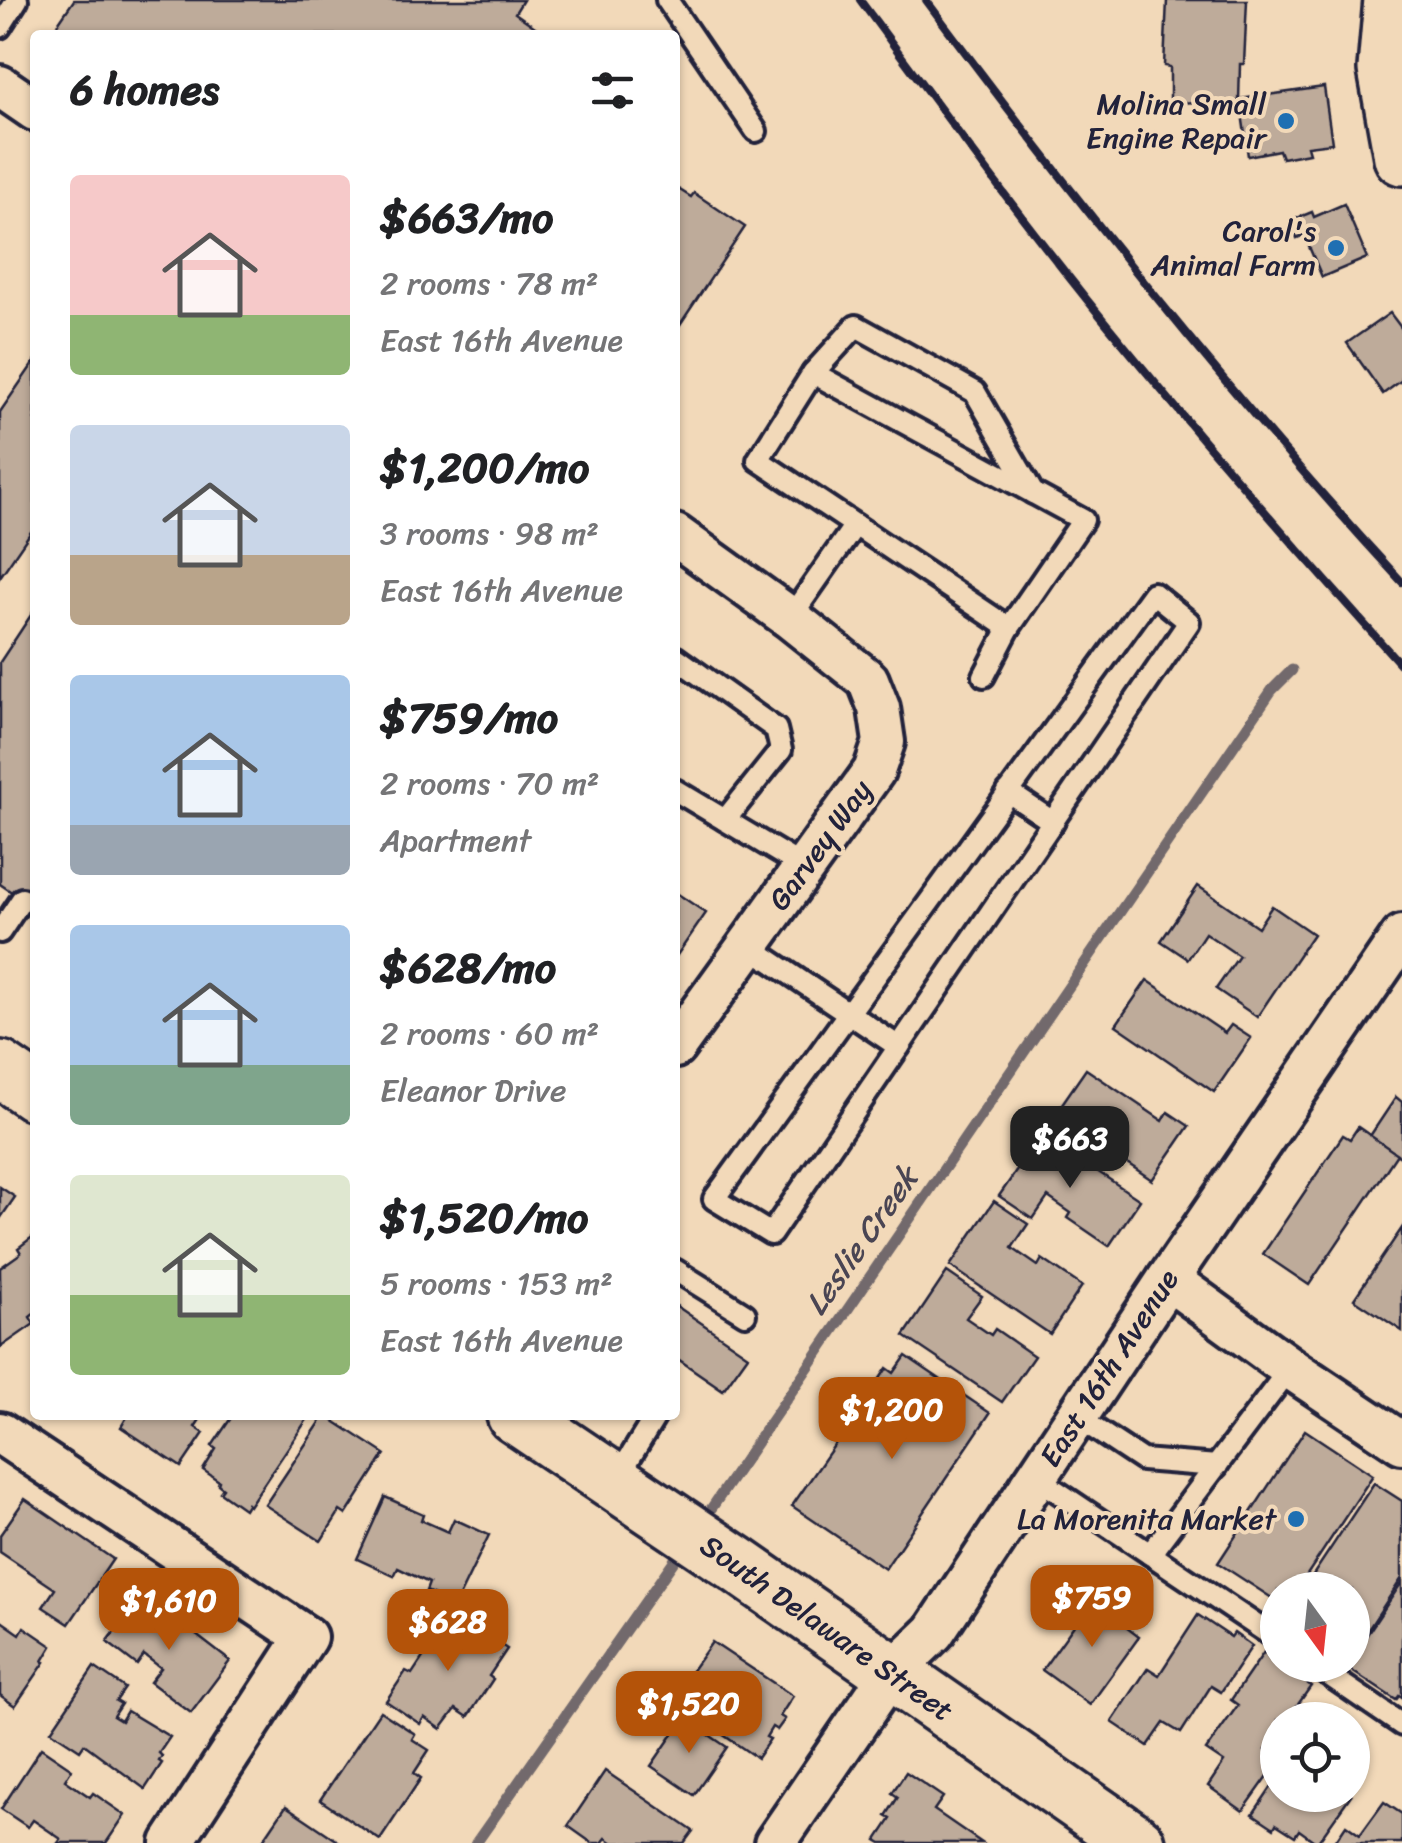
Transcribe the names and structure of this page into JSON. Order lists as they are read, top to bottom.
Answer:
{
  "streets": {
    "main road": ["South Delaware Street"],
    "street": ["Garvey Way", "East 16th Avenue"]
  },
  "crossings": [
    ["East 16th Avenue", "South Delaware Street"]
  ],
  "water": ["Leslie Creek"],
  "places": ["Molina Small Engine Repair", "Carol's Animal Farm", "La Morenita Market"],
  "north": "bottom",
  "page": {
    "heading": "6 homes",
    "list": [
      {
        "name": "$663/mo",
        "note": "2 rooms · 78 m² · East 16th Avenue"
      },
      {
        "name": "$1,200/mo",
        "note": "3 rooms · 98 m² · East 16th Avenue"
      },
      {
        "name": "$759/mo",
        "note": "2 rooms · 70 m² · Apartment"
      },
      {
        "name": "$628/mo",
        "note": "2 rooms · 60 m² · Eleanor Drive"
      },
      {
        "name": "$1,520/mo",
        "note": "5 rooms · 153 m² · East 16th Avenue"
      }
    ],
    "price": [
      "$663",
      "$1,200",
      "$759",
      "$1,610",
      "$628",
      "$1,520"
    ]
  }
}
